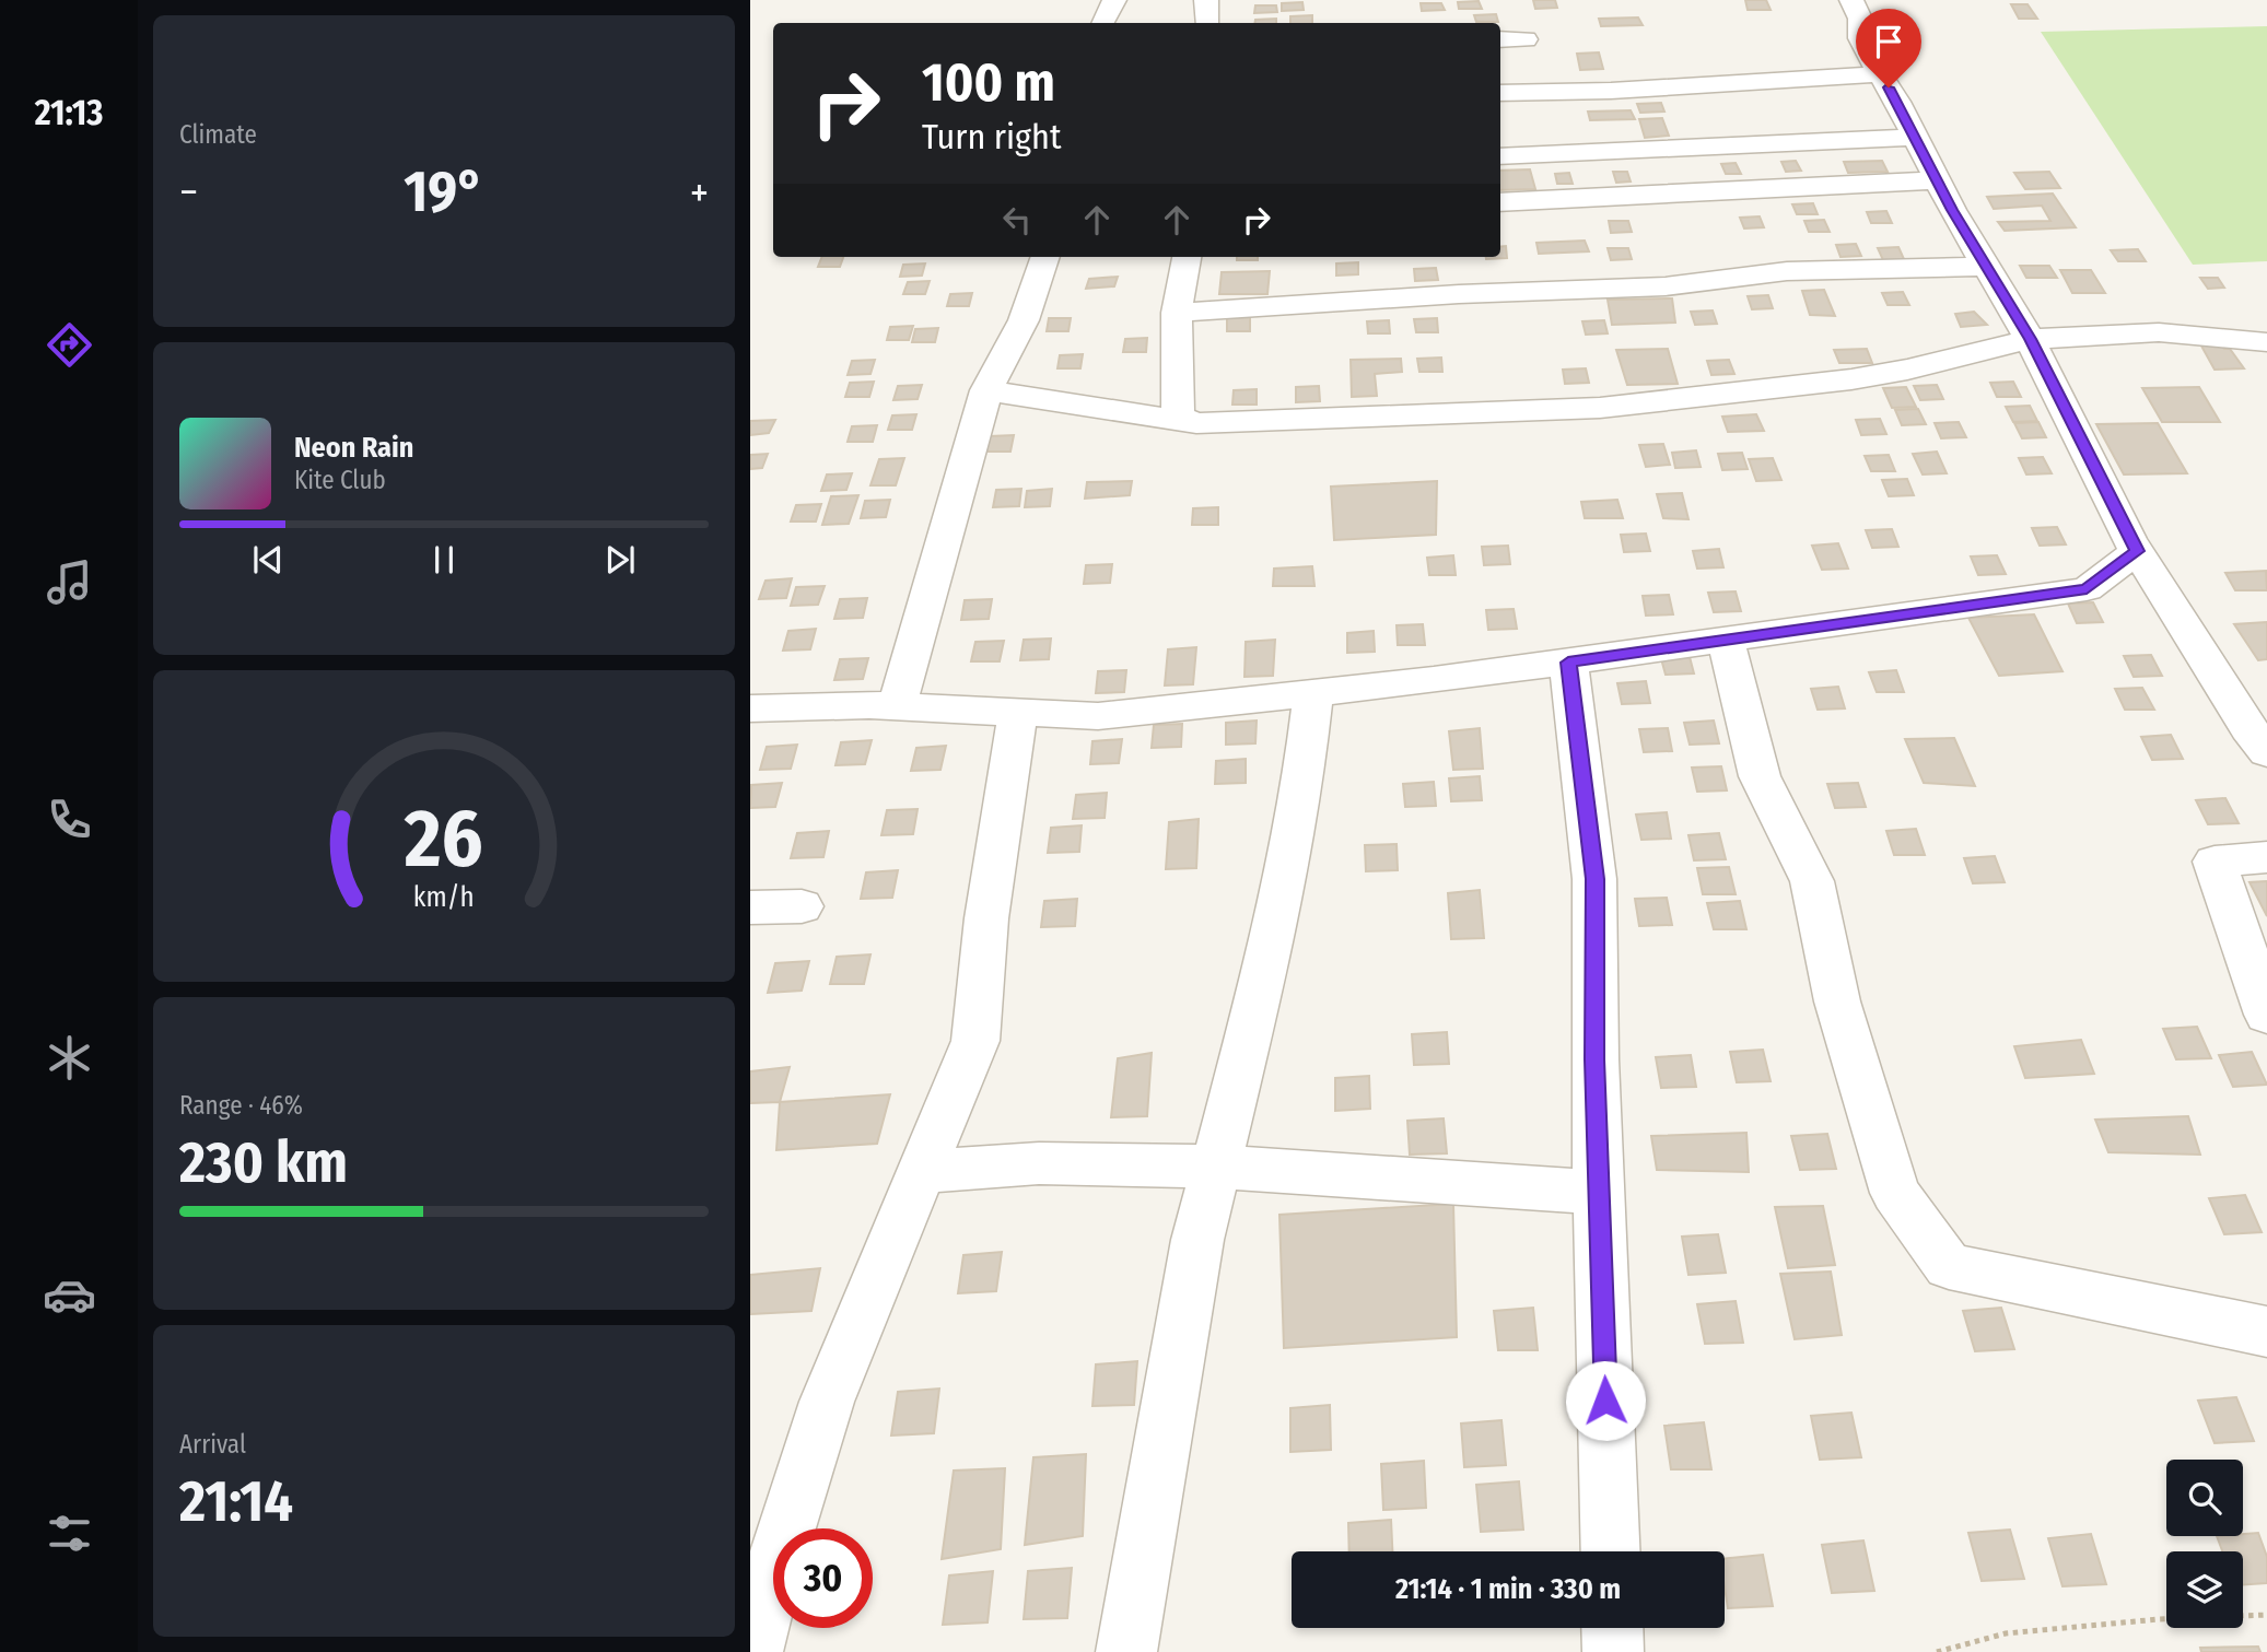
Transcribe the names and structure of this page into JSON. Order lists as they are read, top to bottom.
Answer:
{
  "page": {
    "tabs": "21:13",
    "tile": [
      "Climate",
      ["Range · 46%", "230 km"],
      ["Arrival", "21:14"]
    ],
    "turn": ["100 m", "Turn right"],
    "heat": ["−", "19°", "+"],
    "song": ["Neon Rain", "Kite Club"],
    "limit": "30",
    "trip": "21:14 · 1 min · 330 m",
    "gauge": ["26", "km/h"]
  }
}
